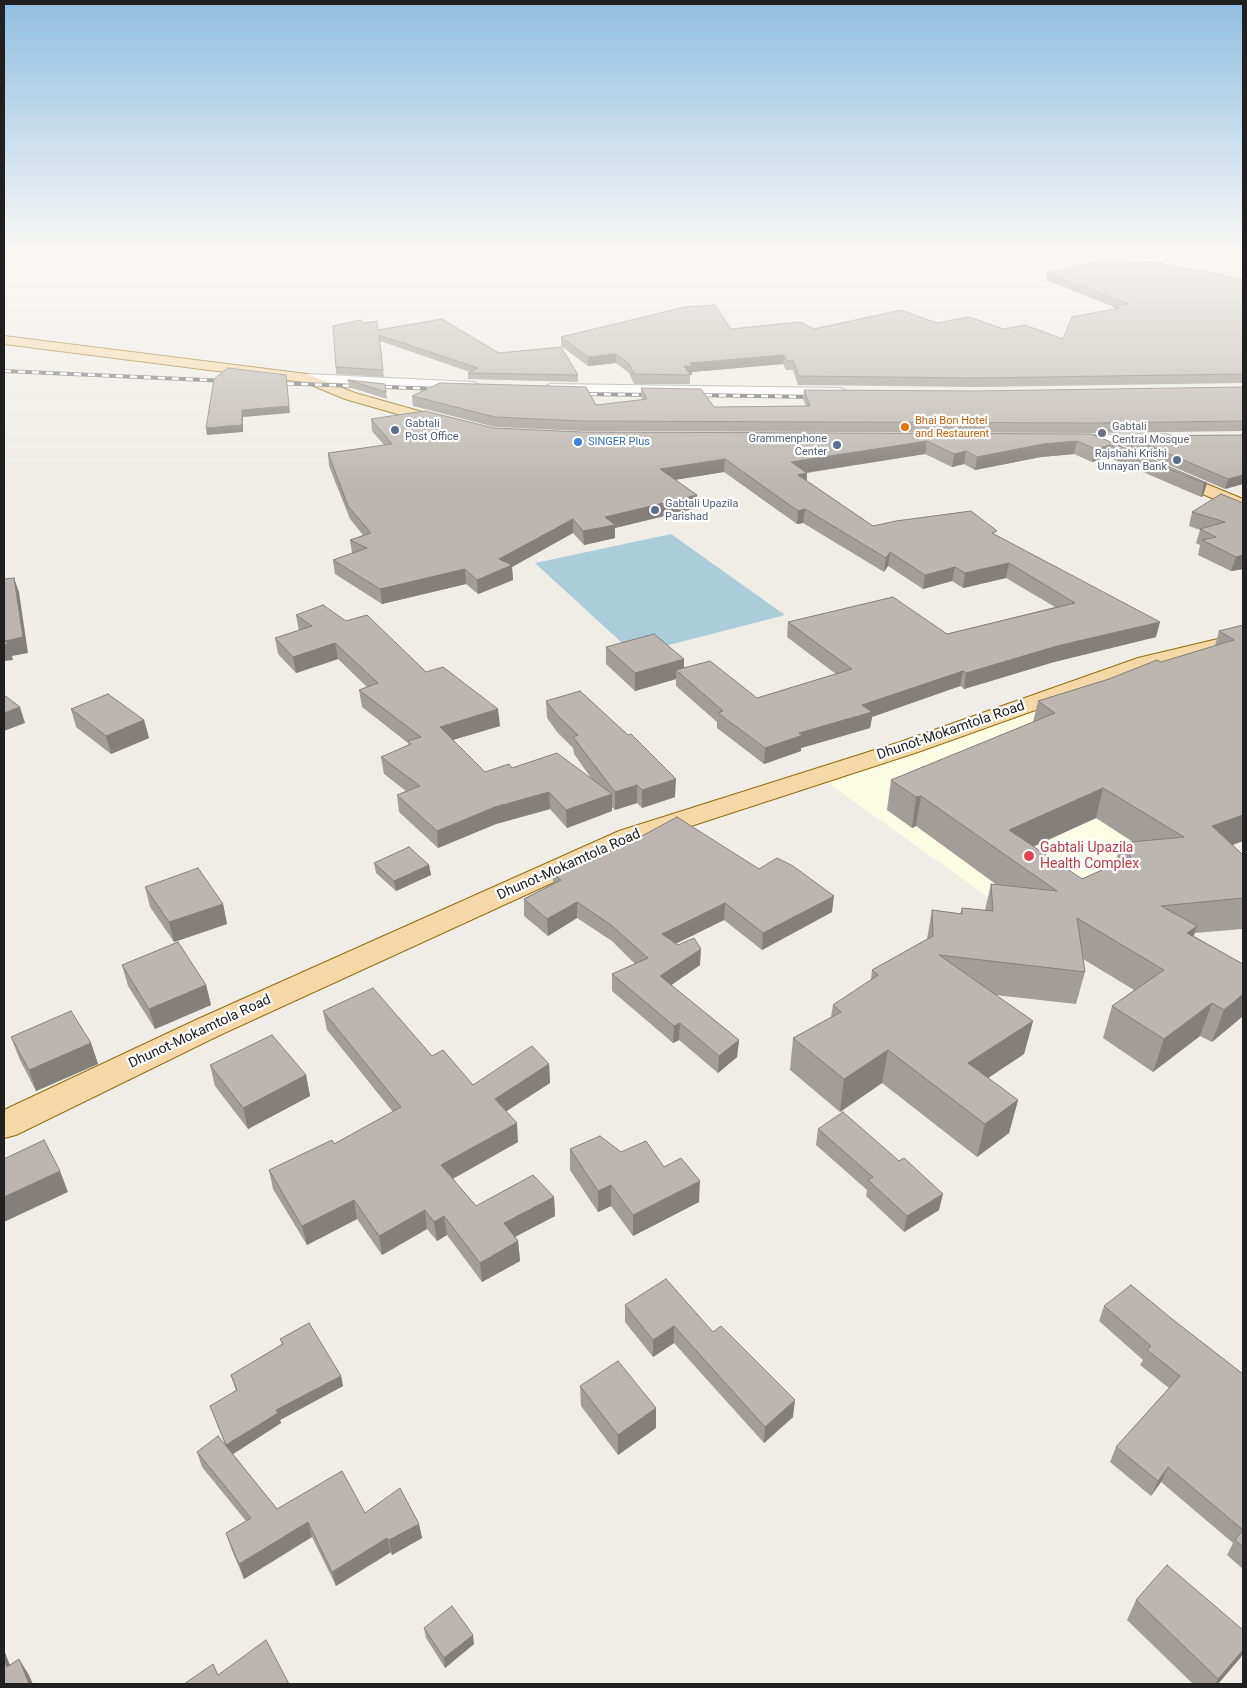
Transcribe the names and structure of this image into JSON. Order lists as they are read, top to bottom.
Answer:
{
  "streets": {
    "main road": ["Dhunot-Mokamtola Road"]
  },
  "places": [
    "Bhai Bon Hotel and Restaurent",
    "Gabtali Post Office",
    "Gabtali Central Mosque",
    "SINGER Plus",
    "Grammenphone Center",
    "Rajshahi Krishi Unnayan Bank",
    "Gabtali Upazila Parishad",
    "Gabtali Upazila Health Complex"
  ]
}
